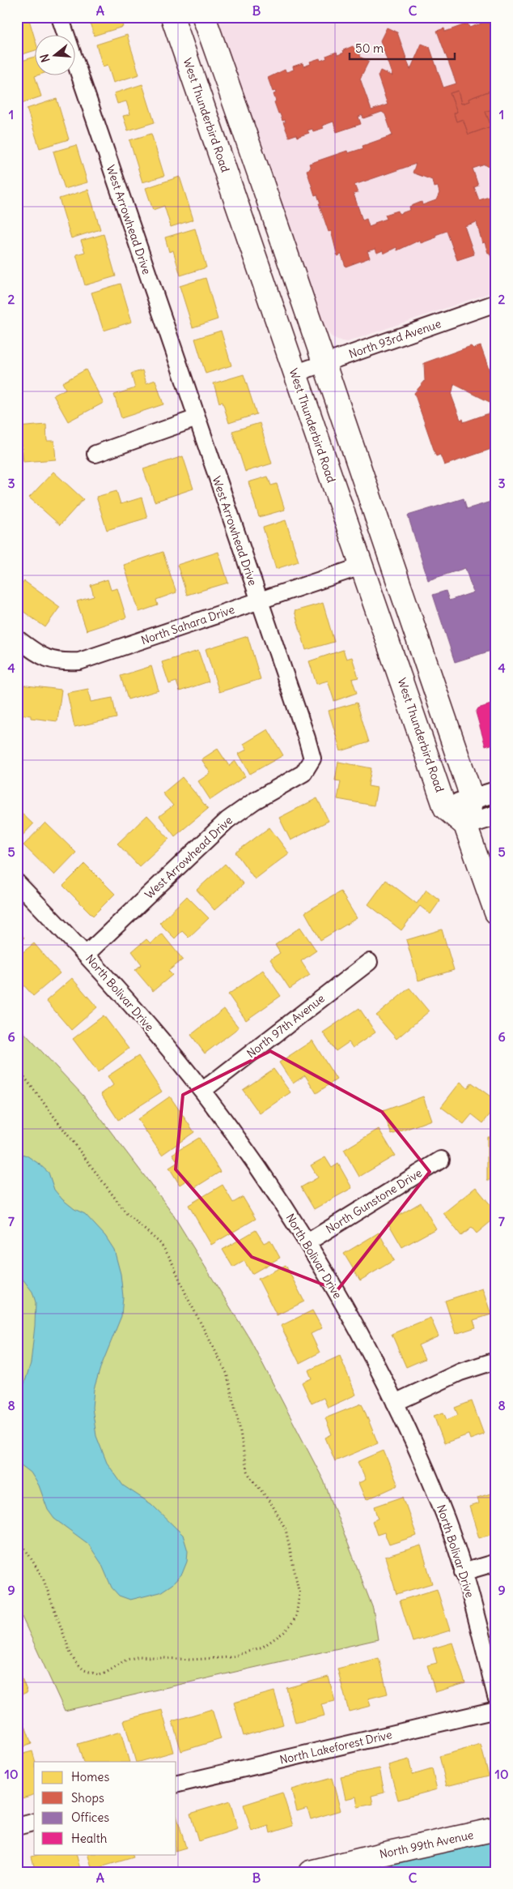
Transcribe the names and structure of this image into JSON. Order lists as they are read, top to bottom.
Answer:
{
  "streets": {
    "main road": ["West Thunderbird Road", "North 99th Avenue"],
    "street": [
      "West Arrowhead Drive",
      "North 93rd Avenue",
      "North Sahara Drive",
      "North Bolivar Drive",
      "North 97th Avenue",
      "North Gunstone Drive",
      "North Lakeforest Drive"
    ]
  },
  "crossings": [
    ["West Thunderbird Road", "North 93rd Avenue"],
    ["West Thunderbird Road", "North Sahara Drive"],
    ["West Arrowhead Drive", "North Sahara Drive"],
    ["West Arrowhead Drive", "North Bolivar Drive"],
    ["North Bolivar Drive", "North 97th Avenue"],
    ["North Bolivar Drive", "North Gunstone Drive"]
  ],
  "legend": [
    "Homes",
    "Shops",
    "Offices",
    "Health"
  ],
  "scale_bar": "50 m",
  "north": "left",
  "grid": {
    "columns": ["A", "B", "C"],
    "rows": [
      "1",
      "2",
      "3",
      "4",
      "5",
      "6",
      "7",
      "8",
      "9",
      "10"
    ]
  }
}
